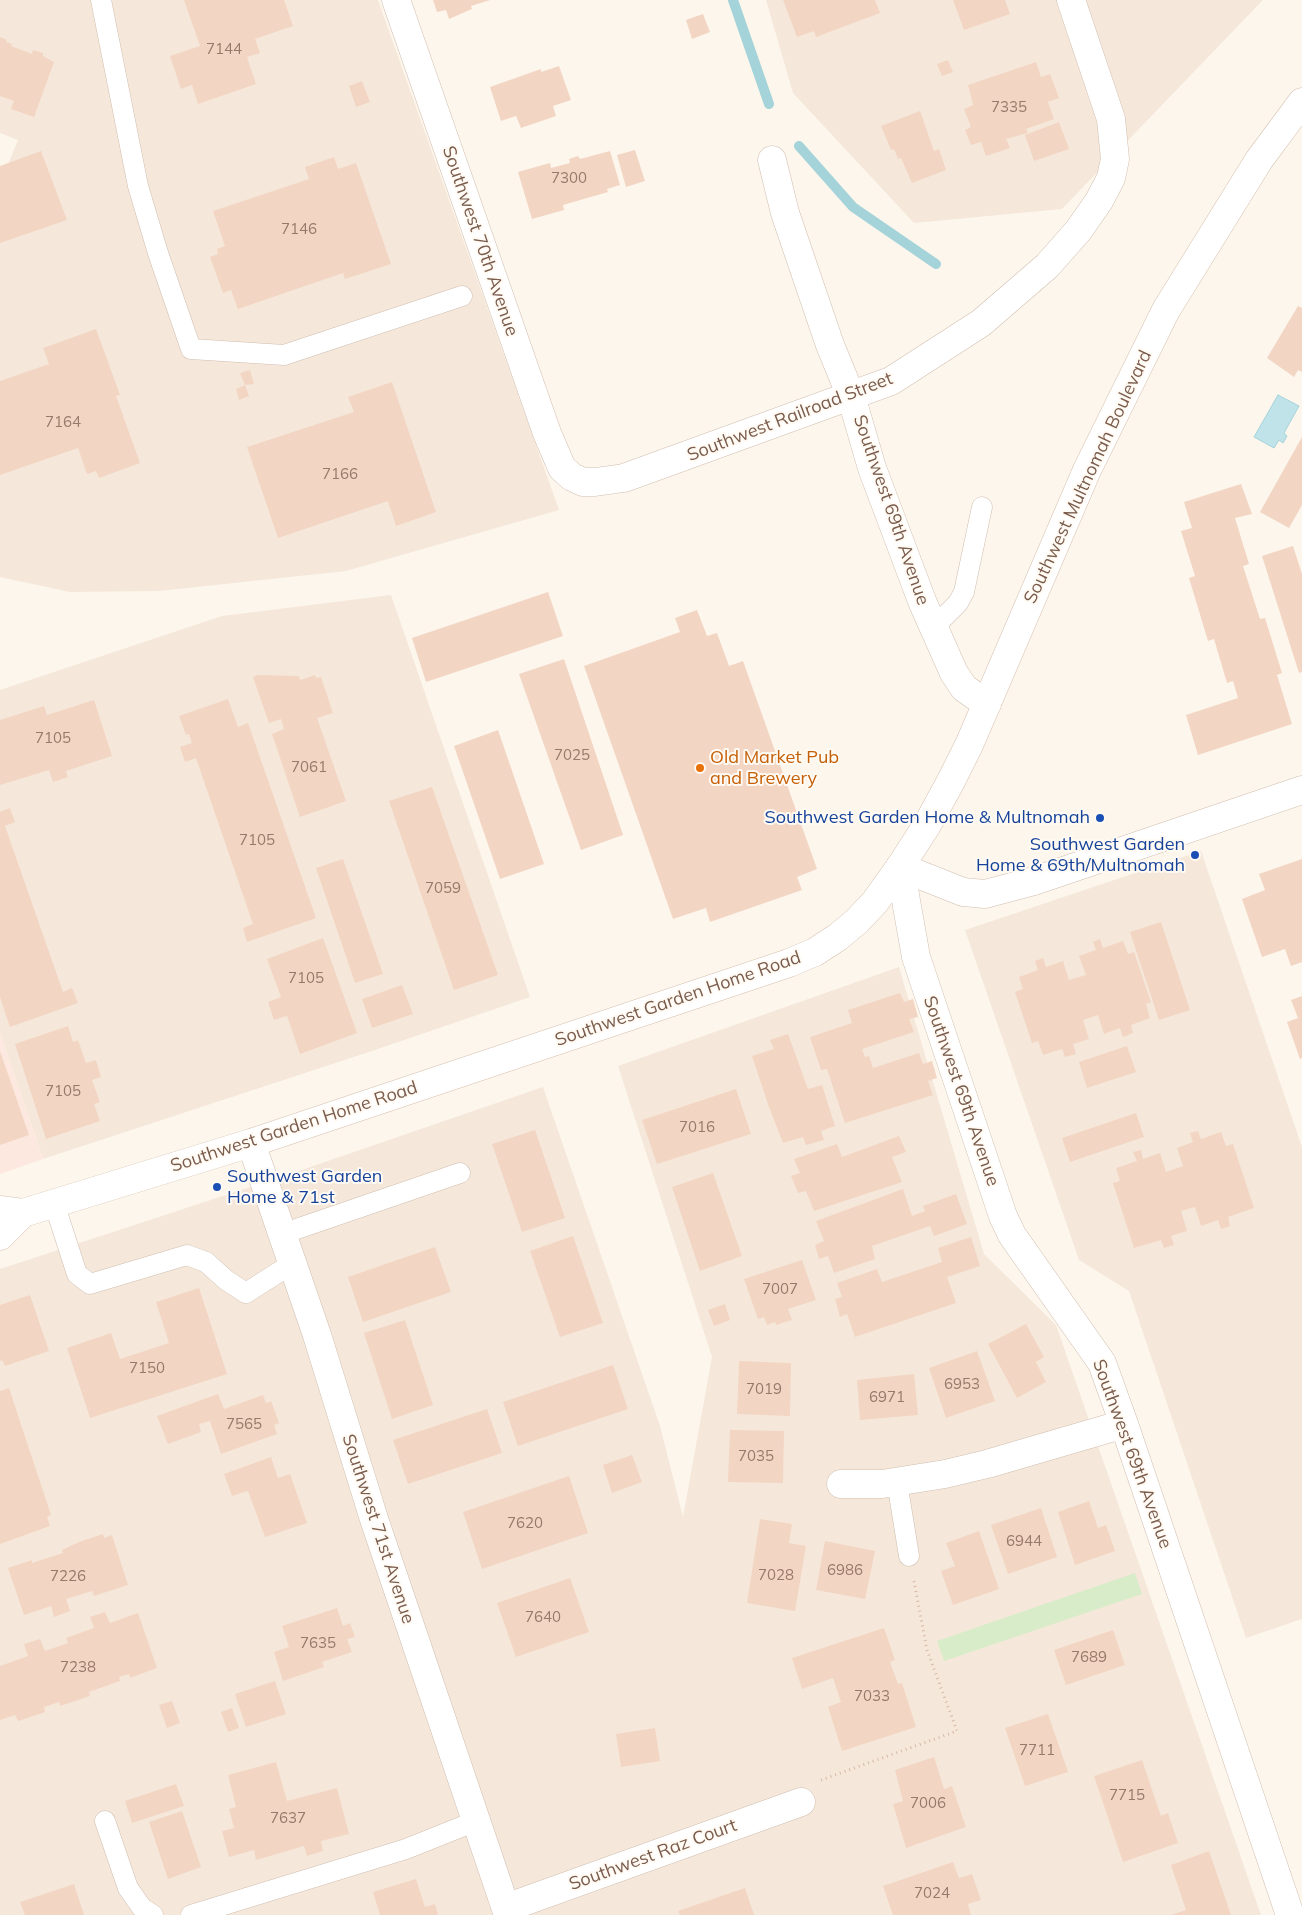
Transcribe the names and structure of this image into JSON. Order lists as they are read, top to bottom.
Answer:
{
  "streets": {
    "street": [
      "Southwest 70th Avenue",
      "Southwest Railroad Street",
      "Southwest Multnomah Boulevard",
      "Southwest 69th Avenue",
      "Southwest Garden Home Road",
      "Southwest 71st Avenue",
      "Southwest Raz Court"
    ]
  },
  "crossings": [
    ["Southwest 70th Avenue", "Southwest Railroad Street"],
    ["Southwest Railroad Street", "Southwest 69th Avenue"],
    ["Southwest Multnomah Boulevard", "Southwest 69th Avenue"],
    ["Southwest Multnomah Boulevard", "Southwest Garden Home Road"],
    ["Southwest 69th Avenue", "Southwest Garden Home Road"],
    ["Southwest Garden Home Road", "Southwest 71st Avenue"],
    ["Southwest 71st Avenue", "Southwest Raz Court"]
  ],
  "places": [
    "Old Market Pub and Brewery",
    "Southwest Garden Home & Multnomah",
    "Southwest Garden Home & 69th/Multnomah",
    "Southwest Garden Home & 71st"
  ],
  "house_numbers": [
    "7144",
    "7335",
    "7300",
    "7146",
    "7164",
    "7166",
    "7105",
    "7025",
    "7061",
    "7105",
    "7059",
    "7105",
    "7105",
    "7016",
    "7007",
    "7150",
    "6953",
    "7019",
    "6971",
    "7565",
    "7035",
    "7620",
    "6944",
    "6986",
    "7028",
    "7226",
    "7640",
    "7635",
    "7689",
    "7238",
    "7033",
    "7711",
    "7715",
    "7006",
    "7637",
    "7024"
  ]
}
